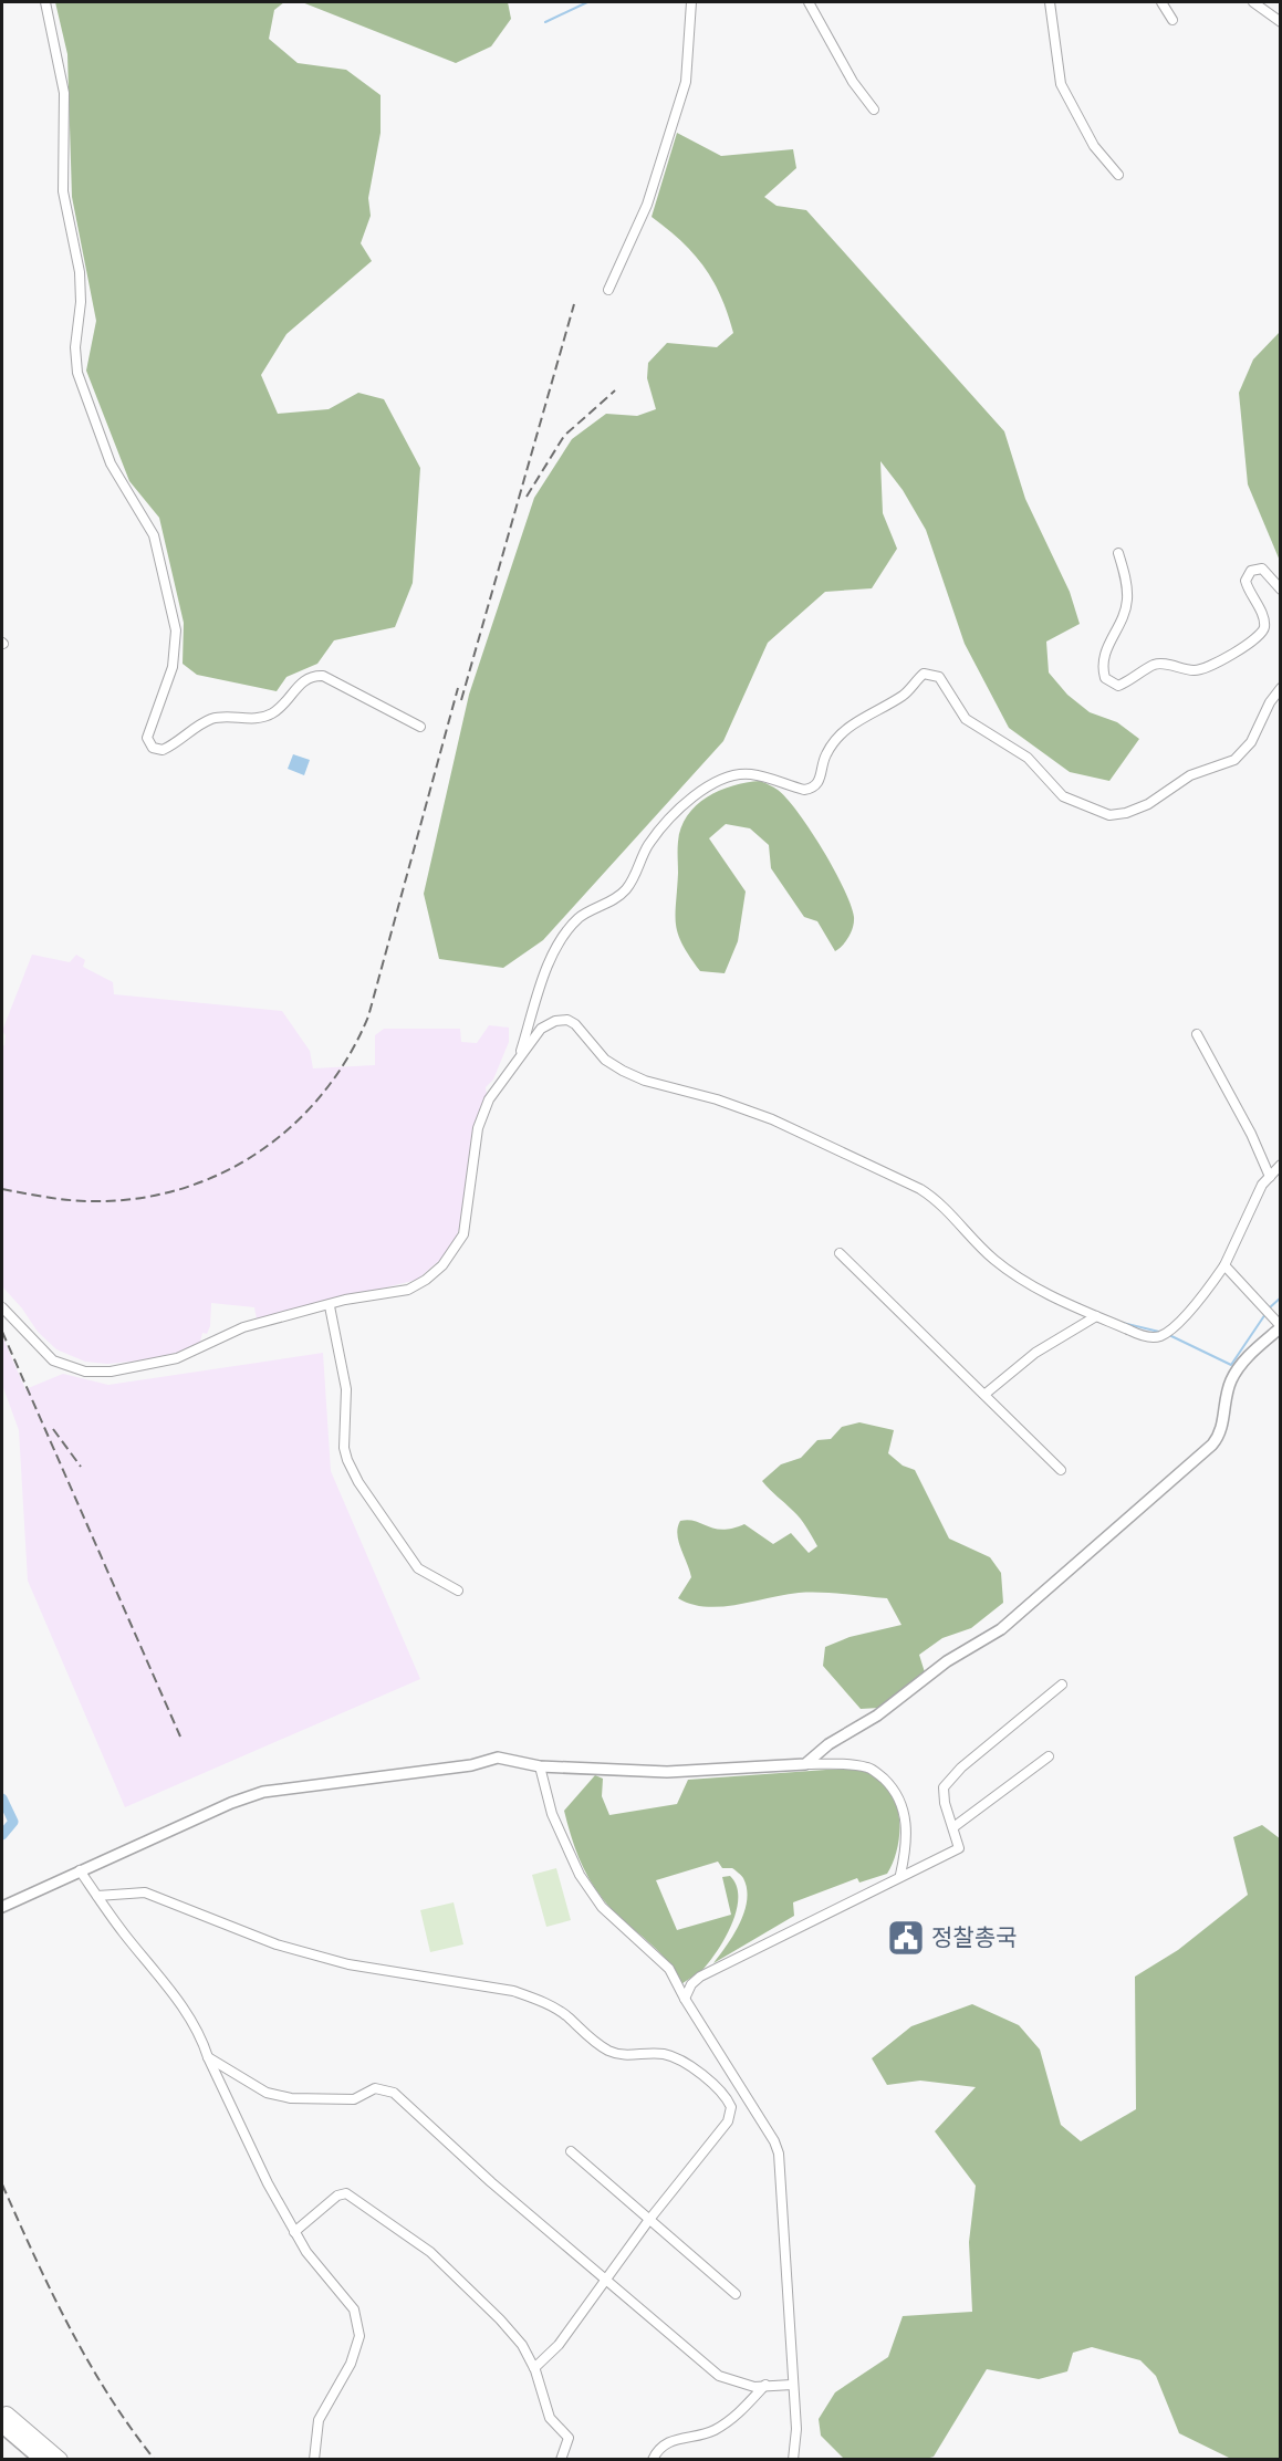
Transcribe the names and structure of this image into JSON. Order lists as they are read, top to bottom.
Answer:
{
  "places": {
    "public building": ["정찰총국"]
  }
}
